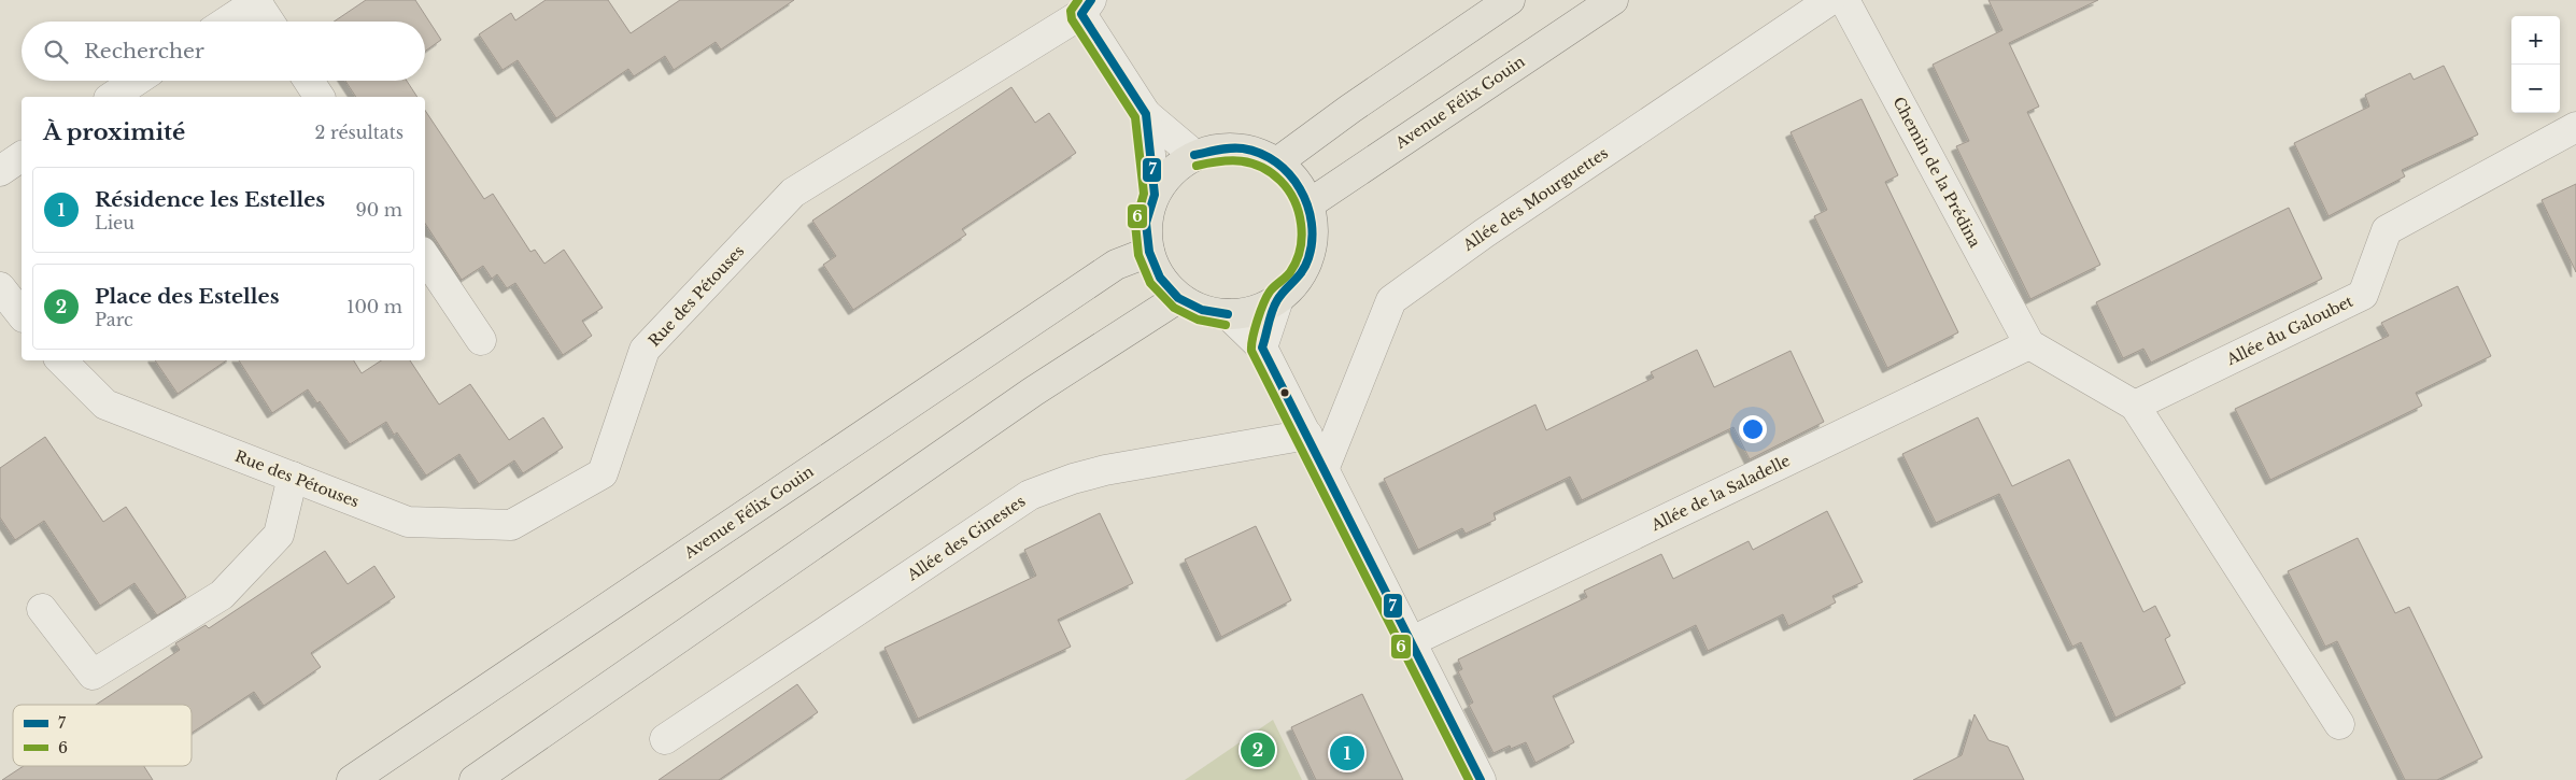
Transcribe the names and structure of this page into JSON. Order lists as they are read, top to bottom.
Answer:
{
  "streets": {
    "main road": ["Avenue Félix Gouin"],
    "street": [
      "Chemin de la Prédina",
      "Allée des Mourguettes",
      "Rue des Pétouses",
      "Allée du Galoubet",
      "Allée de la Saladelle",
      "Allée des Ginestes"
    ]
  },
  "crossings": [
    ["Chemin de la Prédina", "Allée de la Saladelle"]
  ],
  "lines": ["transit line 7", "transit line 6"],
  "legend": ["7", "6"],
  "page": {
    "map_buttons": ["+", "−"],
    "search": "Rechercher",
    "heading": ["À proximité", "2 résultats"],
    "list": [
      {
        "mark": "1",
        "name": "Résidence les Estelles",
        "note": "Lieu",
        "value": "90 m"
      },
      {
        "mark": "2",
        "name": "Place des Estelles",
        "note": "Parc",
        "value": "100 m"
      }
    ],
    "pins": ["2", "1"]
  }
}
